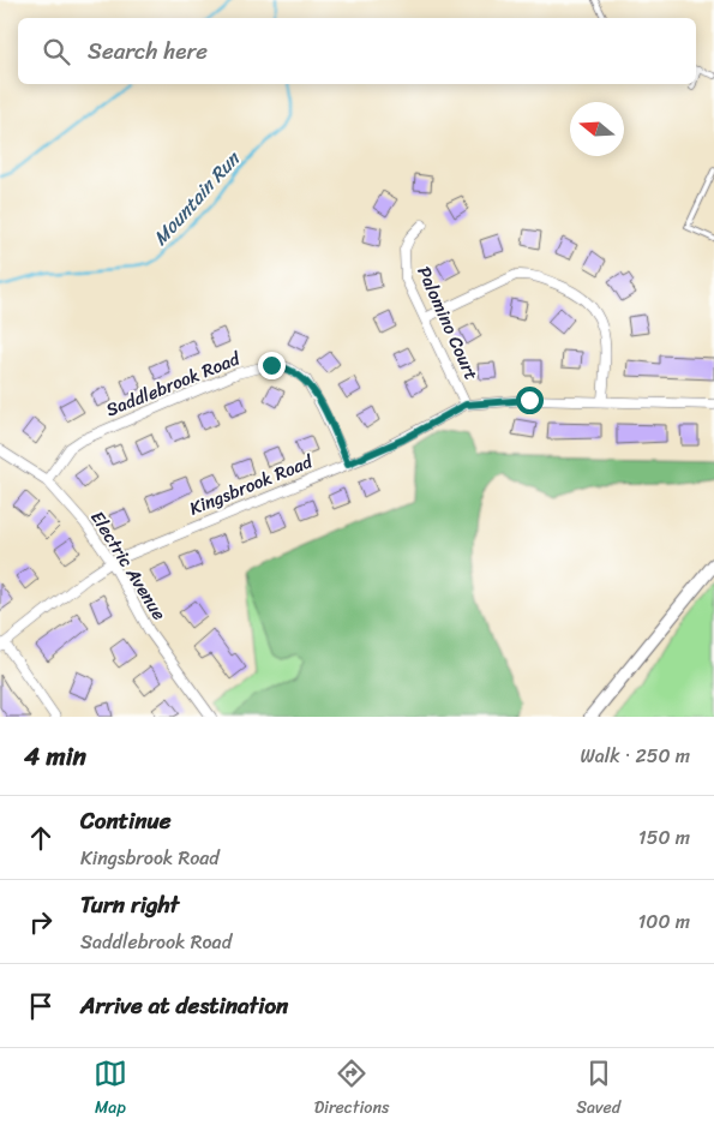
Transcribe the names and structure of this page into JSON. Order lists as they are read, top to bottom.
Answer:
{
  "streets": {
    "street": [
      "Palomino Court",
      "Saddlebrook Road",
      "Kingsbrook Road",
      "Electric Avenue"
    ]
  },
  "crossings": [
    ["Palomino Court", "Kingsbrook Road"],
    ["Saddlebrook Road", "Kingsbrook Road"],
    ["Saddlebrook Road", "Electric Avenue"],
    ["Kingsbrook Road", "Electric Avenue"]
  ],
  "water": ["Mountain Run"],
  "north": "left",
  "page": {
    "search": "Search here",
    "heading": ["4 min", "Walk · 250 m"],
    "list": [
      ["Continue", "Kingsbrook Road", "150 m"],
      ["Turn right", "Saddlebrook Road", "100 m"],
      "Arrive at destination"
    ],
    "nav": ["Map", "Directions", "Saved"]
  }
}
